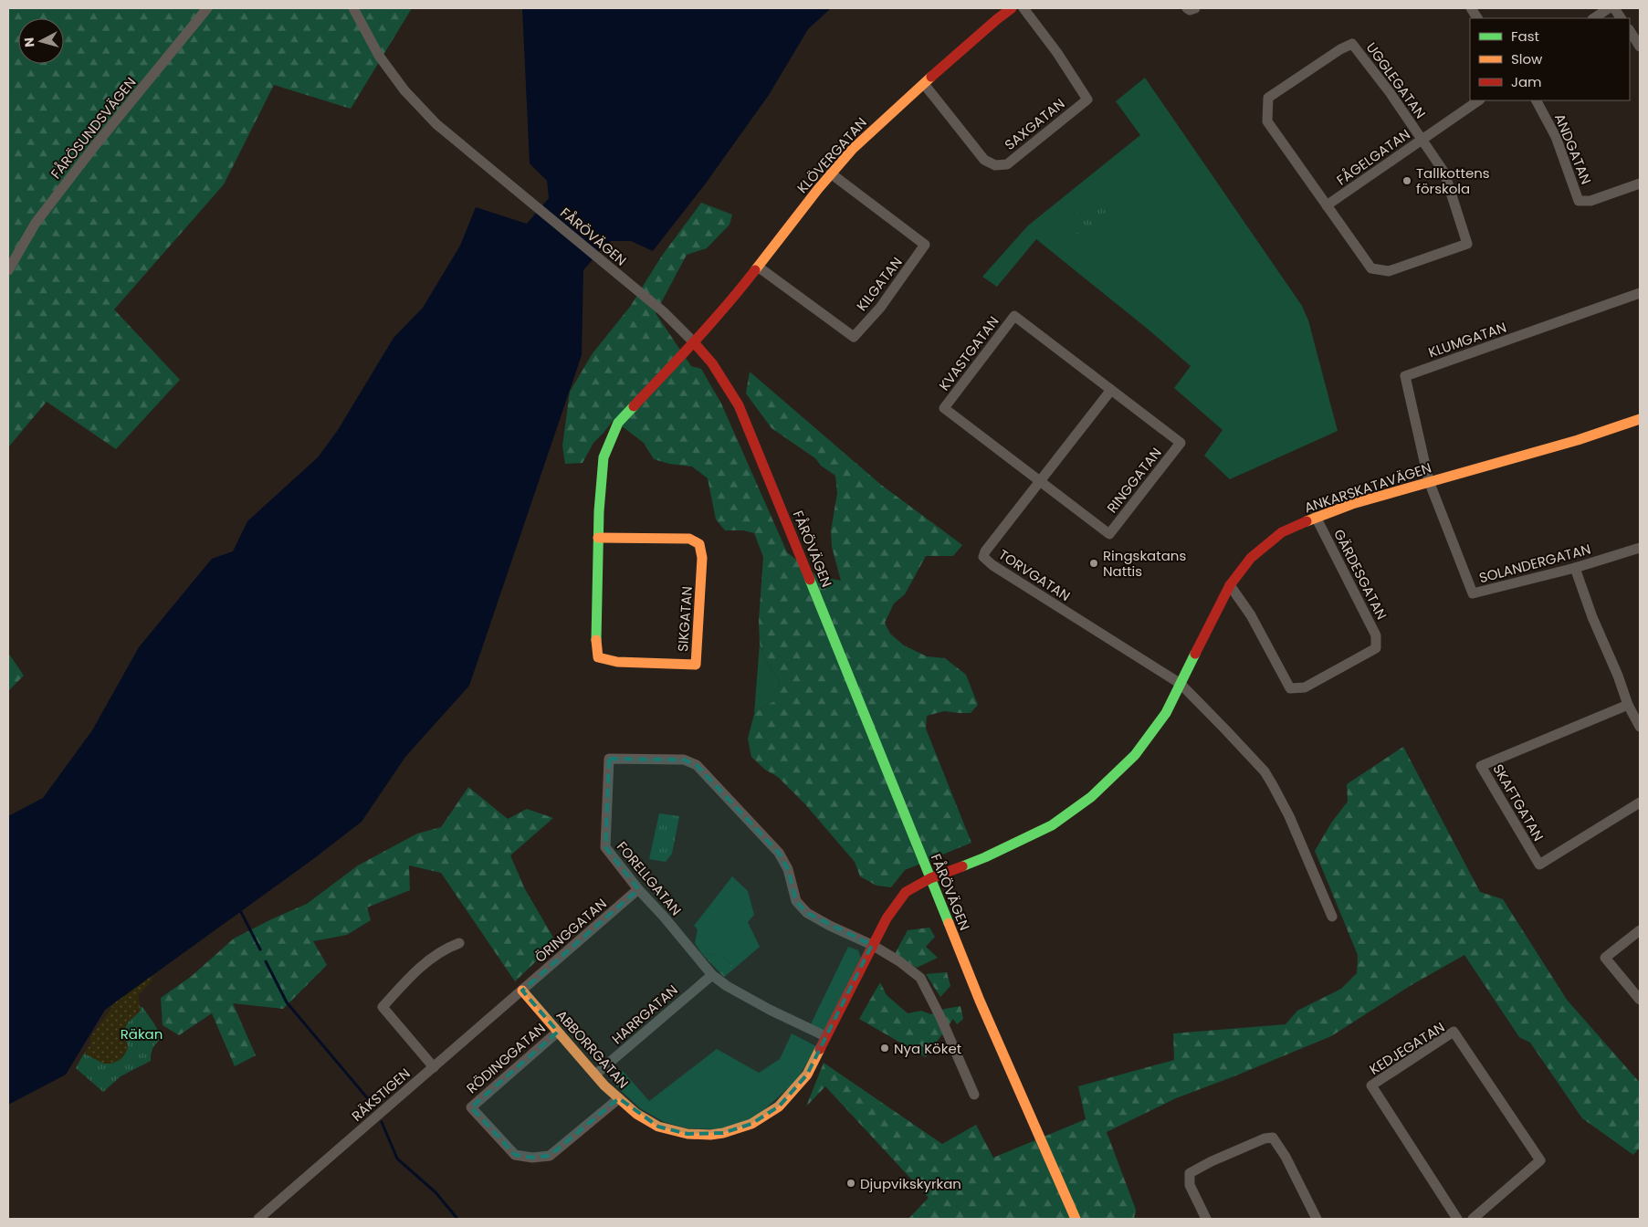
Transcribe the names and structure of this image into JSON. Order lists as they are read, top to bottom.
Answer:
{
  "streets": {
    "street": [
      "UGGLEGATAN",
      "SAXGATAN",
      "FÅRÖSUNDSVÄGEN",
      "ANDGATAN",
      "KLÖVERGATAN",
      "FÅGELGATAN",
      "FÅRÖVÄGEN",
      "KILGATAN",
      "KLUMGATAN",
      "KVASTGATAN",
      "RINGGATAN",
      "ANKARSKATAVÄGEN",
      "SOLANDERGATAN",
      "GÄRDESGATAN",
      "TORVGATAN",
      "SIKGATAN",
      "SKAFTGATAN",
      "FORELLGATAN",
      "ÖRINGGATAN",
      "HARRGATAN",
      "KEDJEGATAN",
      "ABBORRGATAN",
      "RÖDINGGATAN",
      "RÄKSTIGEN"
    ]
  },
  "crossings": [
    ["UGGLEGATAN", "FÅGELGATAN"],
    ["SAXGATAN", "KLÖVERGATAN"],
    ["KLÖVERGATAN", "FÅRÖVÄGEN"],
    ["KLÖVERGATAN", "KILGATAN"],
    ["KLÖVERGATAN", "SIKGATAN"],
    ["FÅRÖVÄGEN", "ANKARSKATAVÄGEN"],
    ["FÅRÖVÄGEN", "SIKGATAN"],
    ["FÅRÖVÄGEN", "ABBORRGATAN"],
    ["KLUMGATAN", "ANKARSKATAVÄGEN"],
    ["KLUMGATAN", "SOLANDERGATAN"],
    ["KVASTGATAN", "RINGGATAN"],
    ["KVASTGATAN", "TORVGATAN"],
    ["RINGGATAN", "TORVGATAN"],
    ["ANKARSKATAVÄGEN", "SOLANDERGATAN"],
    ["ANKARSKATAVÄGEN", "GÄRDESGATAN"],
    ["ANKARSKATAVÄGEN", "TORVGATAN"],
    ["ANKARSKATAVÄGEN", "ABBORRGATAN"],
    ["FORELLGATAN", "ÖRINGGATAN"],
    ["FORELLGATAN", "HARRGATAN"],
    ["FORELLGATAN", "ABBORRGATAN"],
    ["ÖRINGGATAN", "ABBORRGATAN"],
    ["ÖRINGGATAN", "RÄKSTIGEN"],
    ["HARRGATAN", "ABBORRGATAN"],
    ["ABBORRGATAN", "RÖDINGGATAN"],
    ["ABBORRGATAN", "RÄKSTIGEN"]
  ],
  "parks": ["Räkan"],
  "places": [
    "Tallkottens förskola",
    "Ringskatans Nattis",
    "Nya Köket",
    "Djupvikskyrkan"
  ],
  "legend": ["Fast", "Slow", "Jam"],
  "north": "left"
}
